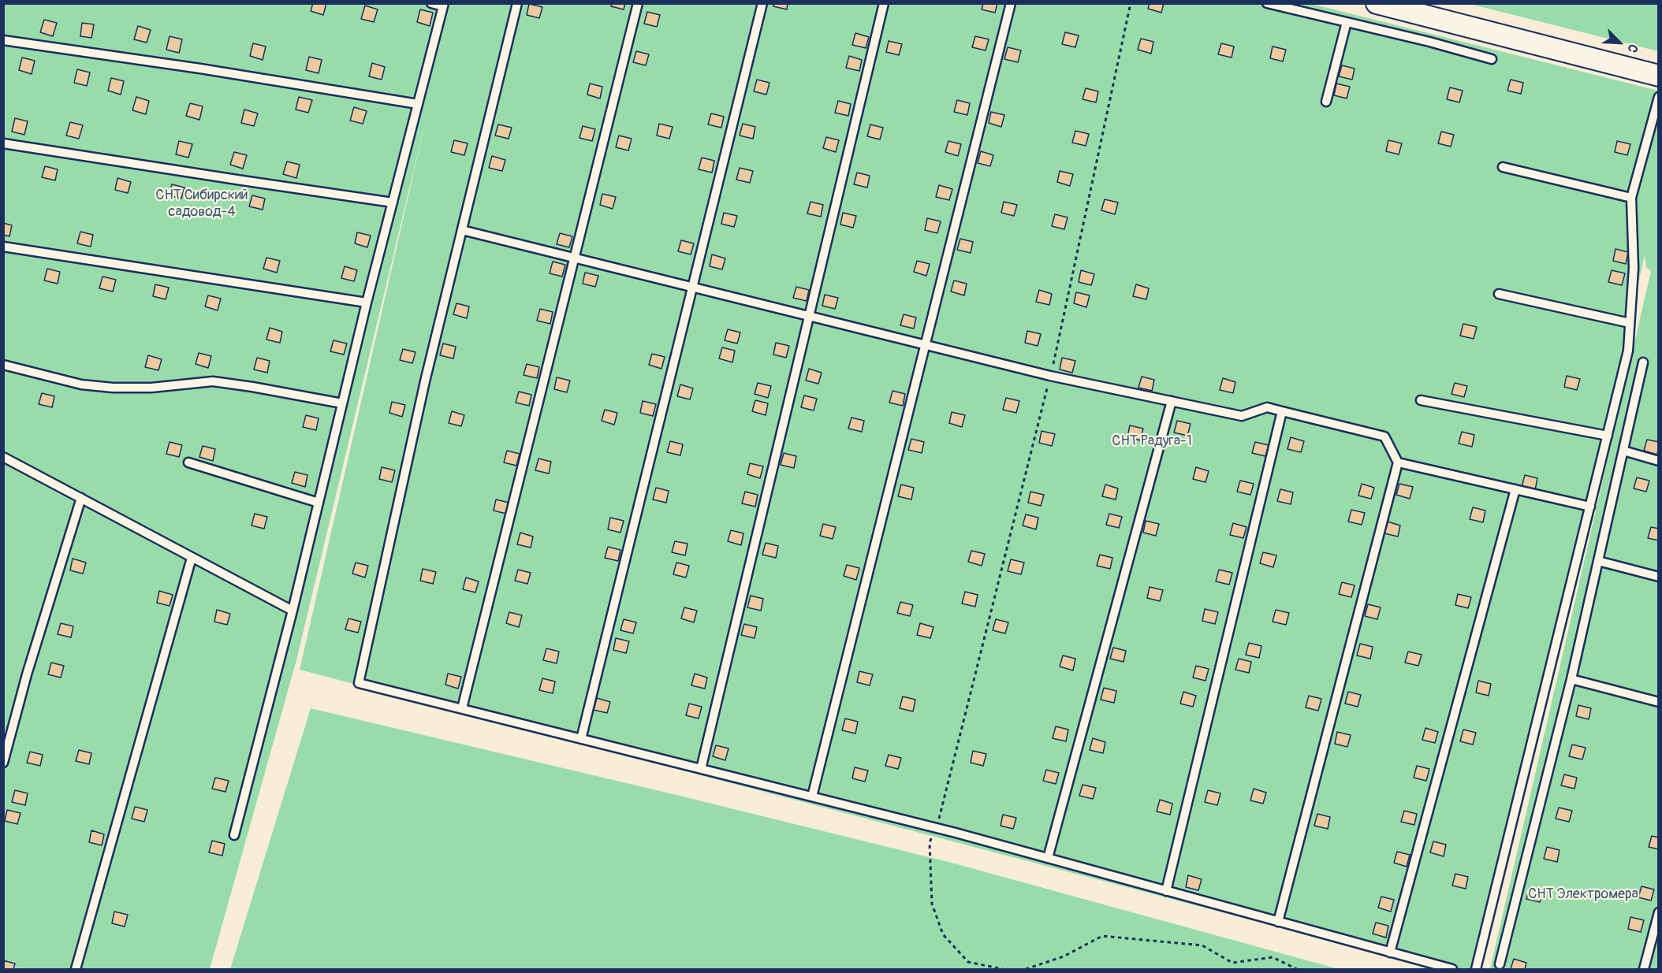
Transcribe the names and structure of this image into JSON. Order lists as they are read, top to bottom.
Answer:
{
  "parks": ["СНТ Сибирский садовод-4", "СНТ Радуга-1", "СНТ Электромера"],
  "north": "bottom right"
}
